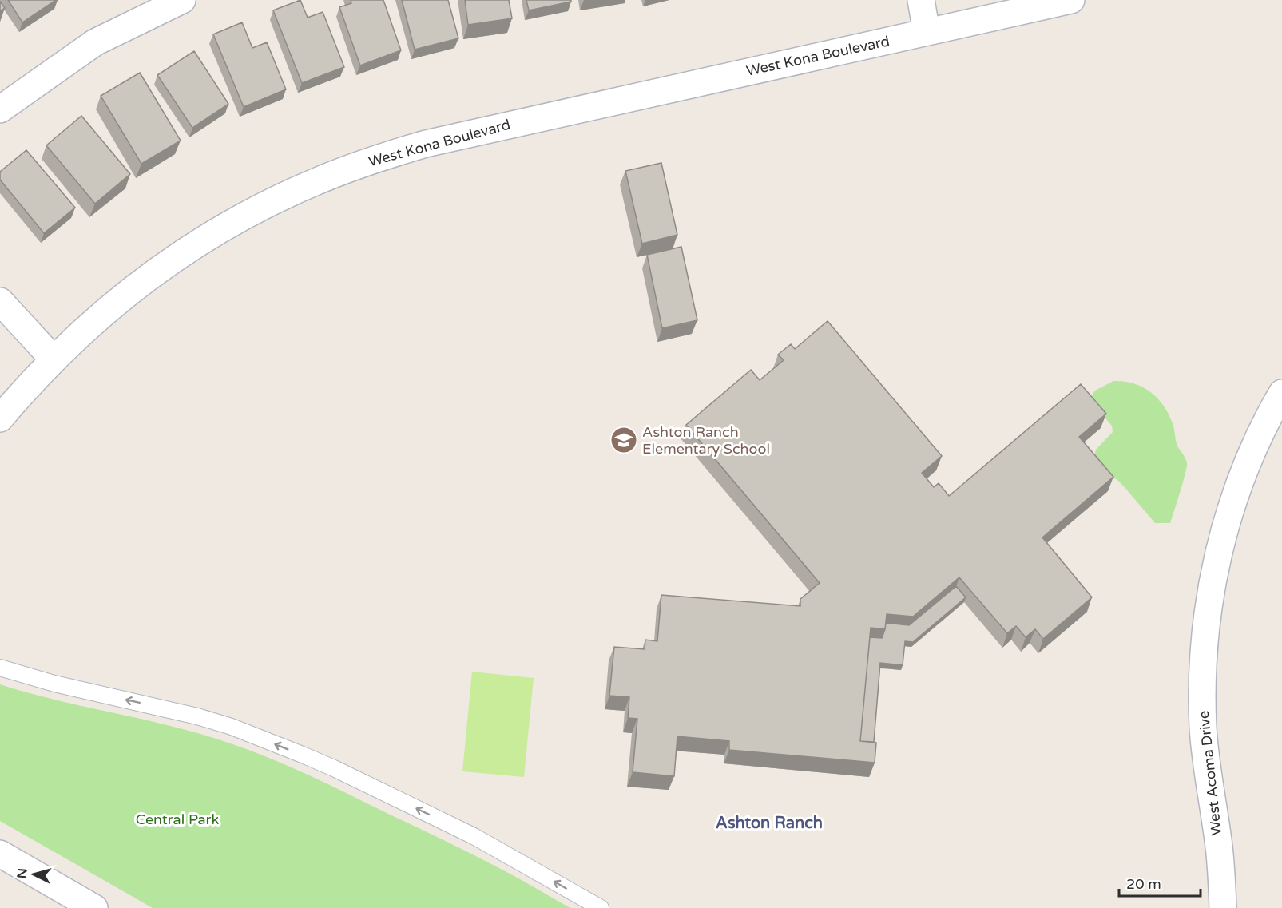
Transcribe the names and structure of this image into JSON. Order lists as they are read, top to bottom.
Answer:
{
  "streets": {
    "street": ["West Kona Boulevard", "West Acoma Drive"]
  },
  "districts": ["Ashton Ranch"],
  "parks": ["Central Park"],
  "places": {
    "school or university": ["Ashton Ranch Elementary School"]
  },
  "scale_bar": "20 m",
  "north": "left"
}
